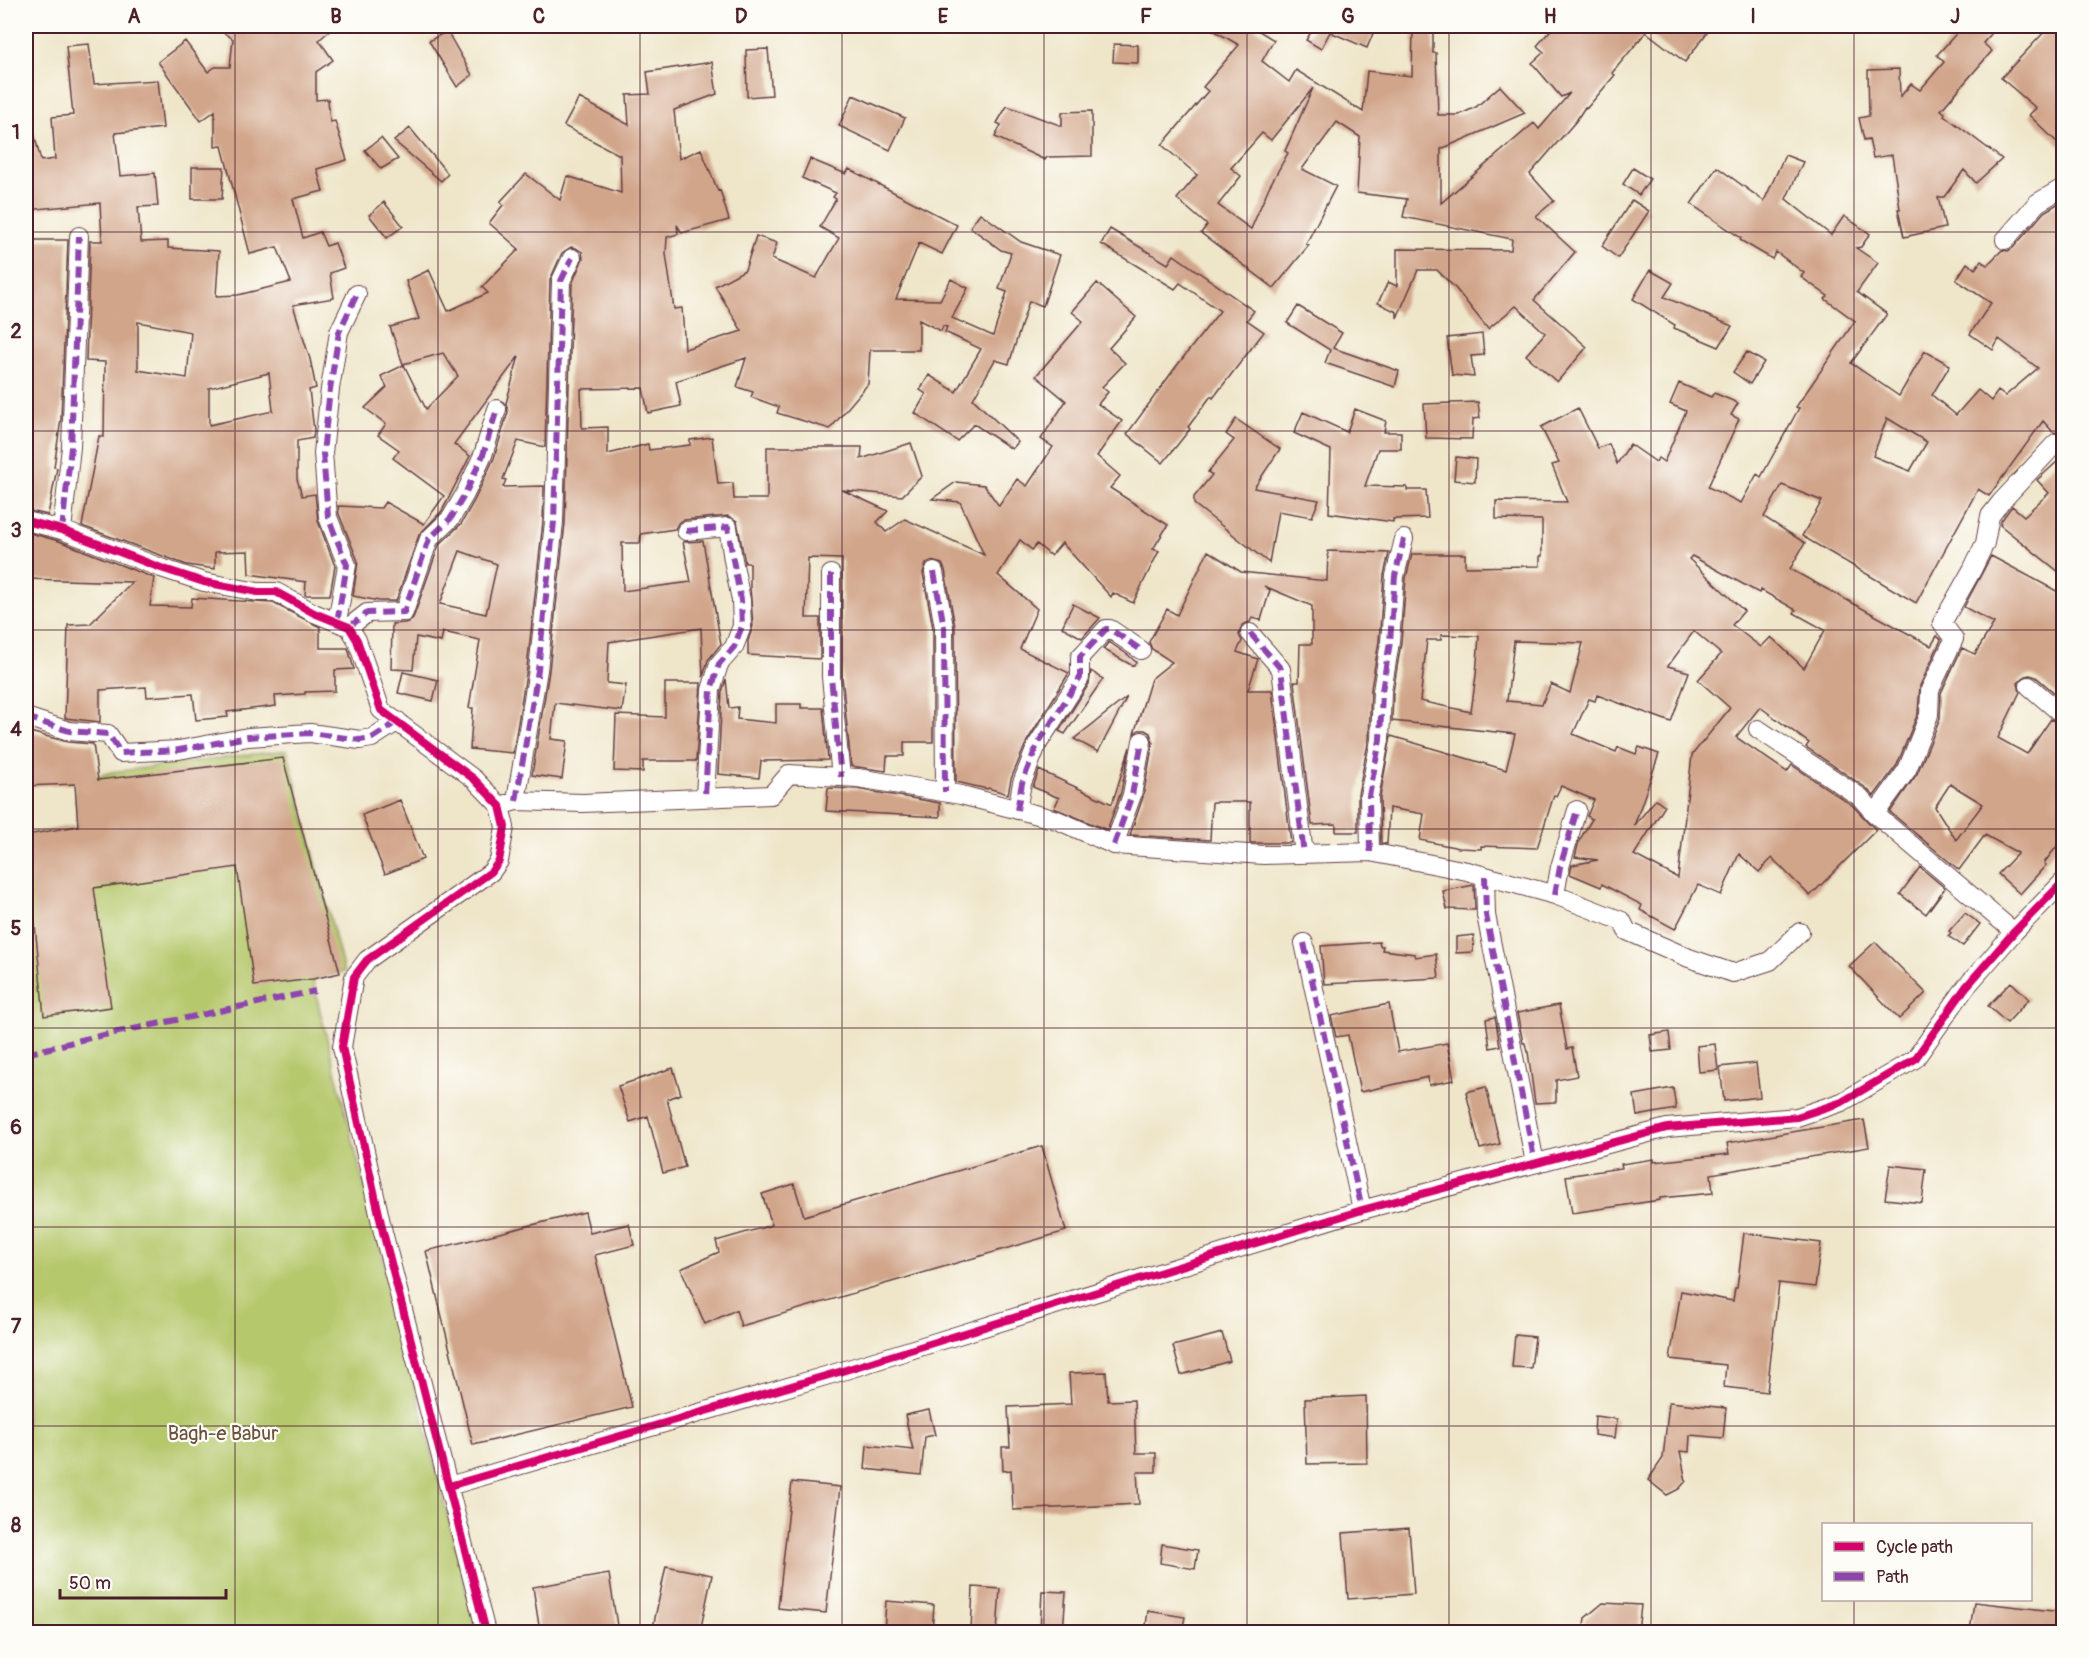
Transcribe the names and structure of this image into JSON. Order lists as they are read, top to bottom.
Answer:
{
  "parks": ["Bagh-e Babur"],
  "legend": ["Cycle path", "Path"],
  "scale_bar": "50 m",
  "grid": {
    "columns": [
      "A",
      "B",
      "C",
      "D",
      "E",
      "F",
      "G",
      "H",
      "I",
      "J"
    ],
    "rows": [
      "1",
      "2",
      "3",
      "4",
      "5",
      "6",
      "7",
      "8"
    ]
  }
}
